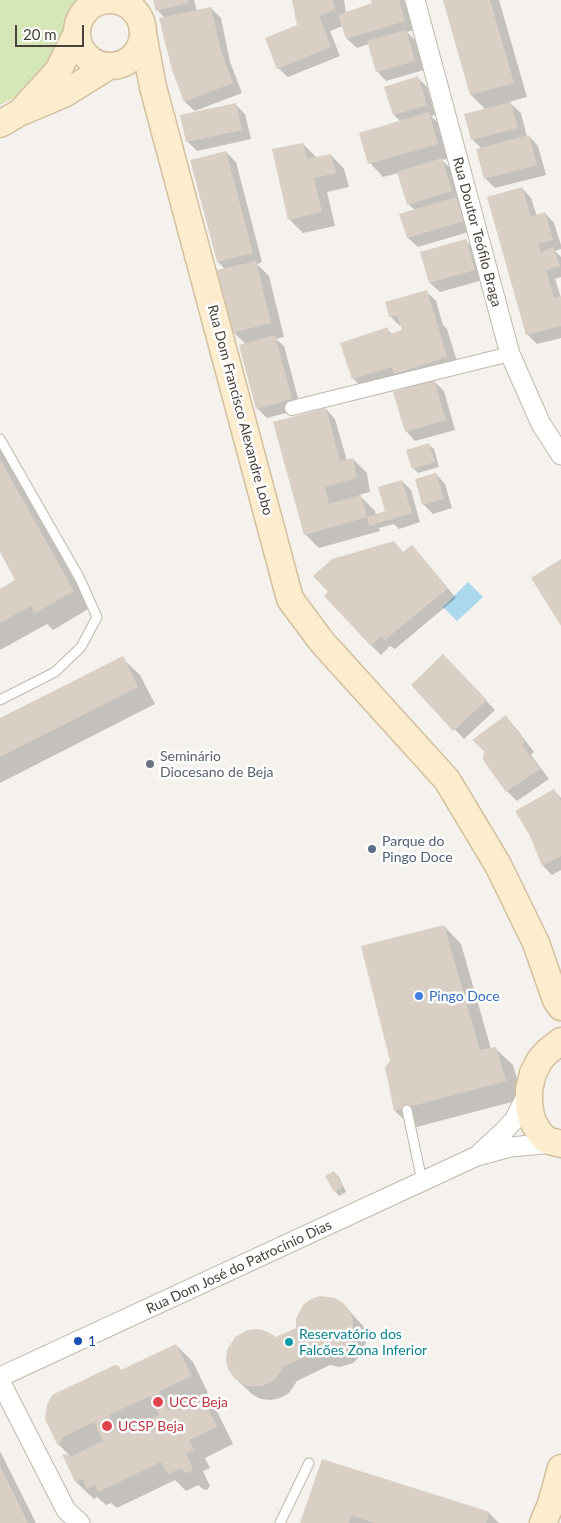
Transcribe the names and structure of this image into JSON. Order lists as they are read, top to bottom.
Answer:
{
  "streets": {
    "main road": ["Rua Dom Francisco Alexandre Lobo"],
    "street": ["Rua Doutor Teófilo Braga", "Rua Dom José do Patrocínio Dias"]
  },
  "places": [
    "Seminário Diocesano de Beja",
    "Parque do Pingo Doce",
    "Pingo Doce",
    "1",
    "Reservatório dos Falcões Zona Inferior",
    "UCC Beja",
    "UCSP Beja"
  ],
  "scale_bar": "20 m"
}
